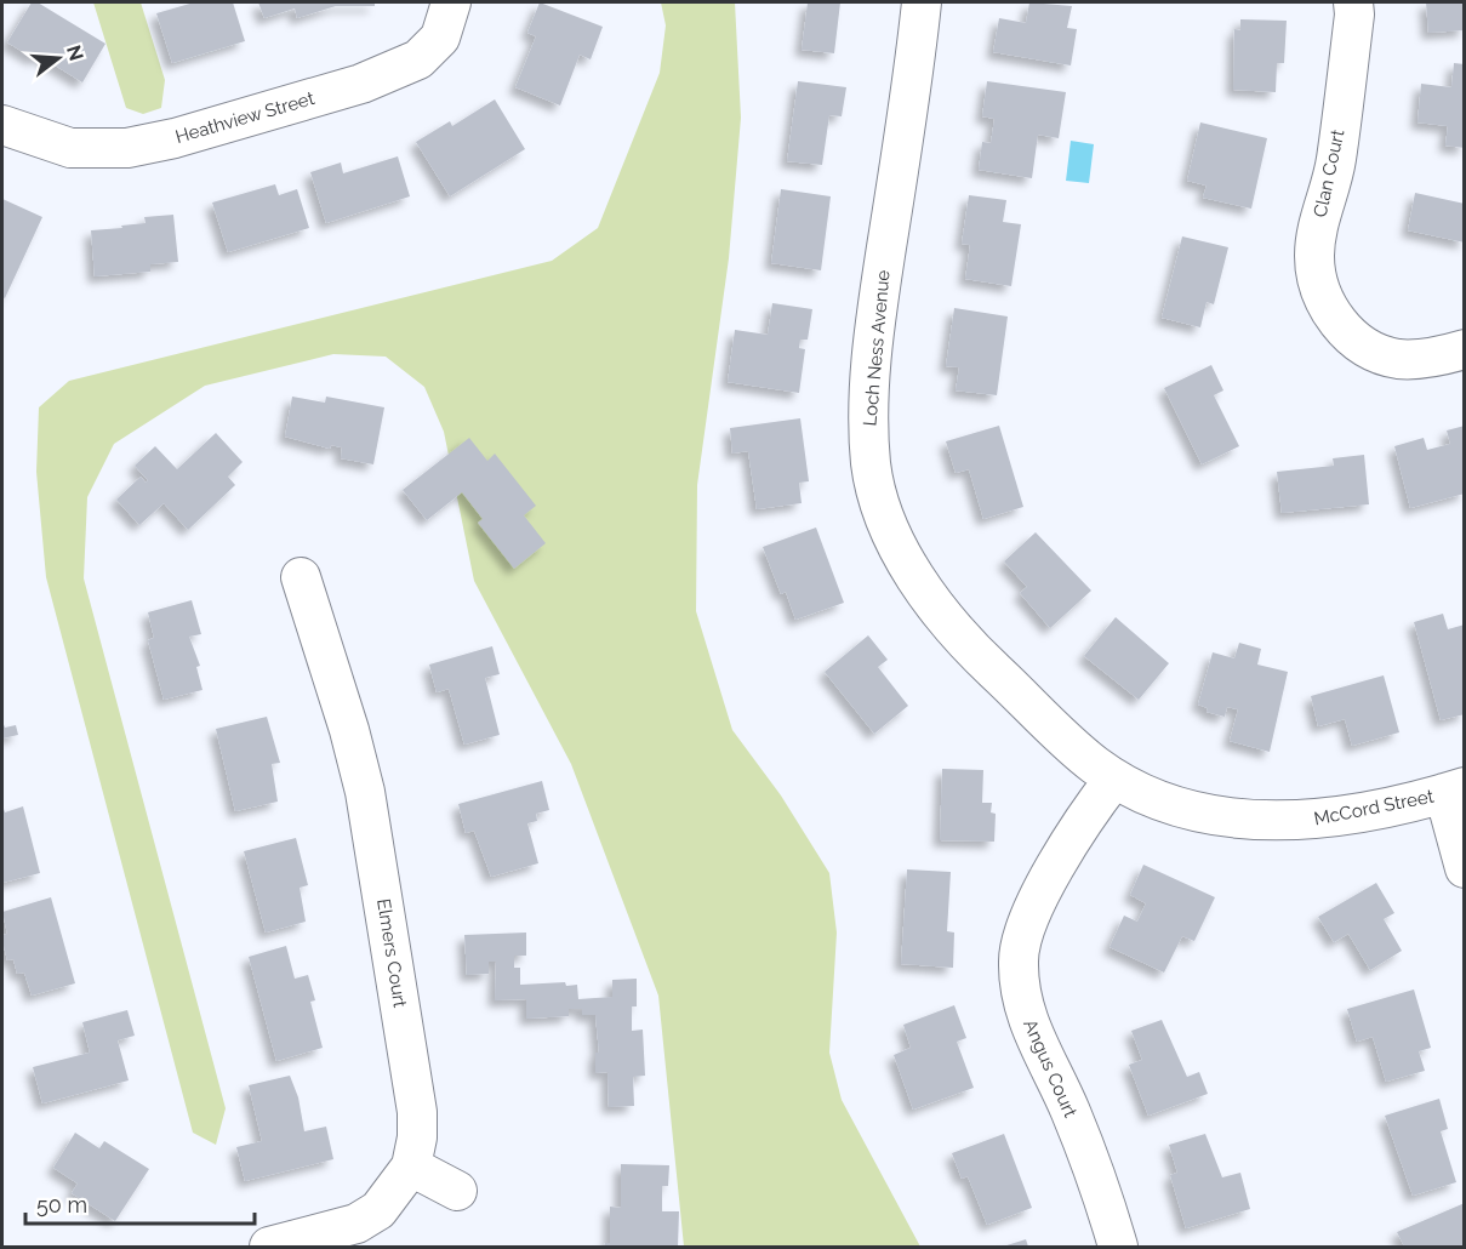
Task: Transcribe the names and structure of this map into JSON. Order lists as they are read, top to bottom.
{
  "streets": {
    "street": [
      "Heathview Street",
      "Clan Court",
      "Loch Ness Avenue",
      "McCord Street",
      "Elmers Court",
      "Angus Court"
    ]
  },
  "crossings": [
    ["Loch Ness Avenue", "McCord Street"],
    ["Loch Ness Avenue", "Angus Court"],
    ["McCord Street", "Angus Court"]
  ],
  "scale_bar": "50 m",
  "north": "right"
}
